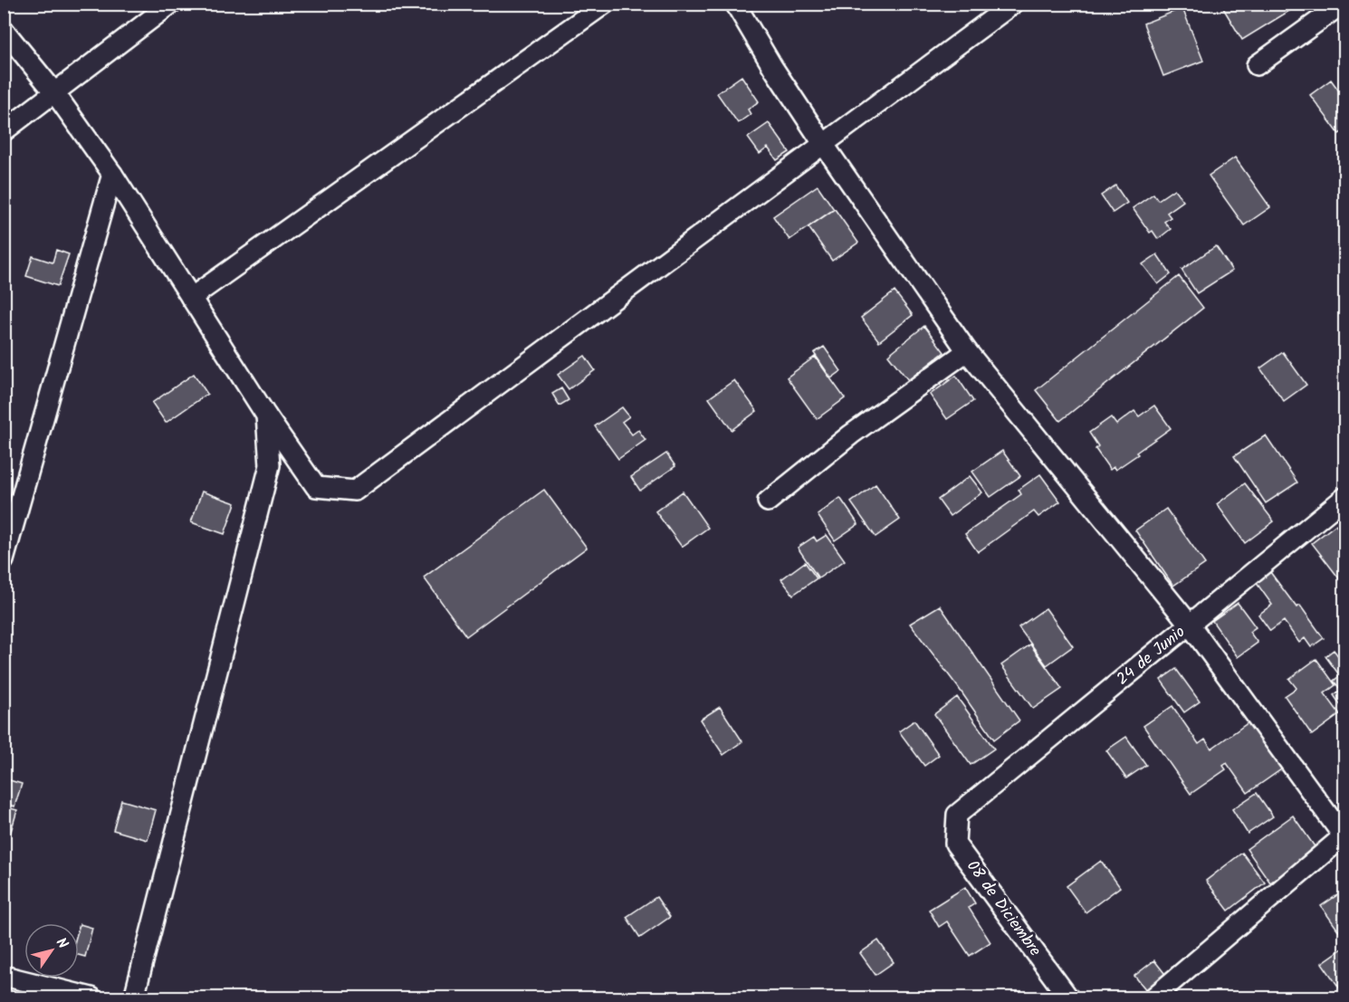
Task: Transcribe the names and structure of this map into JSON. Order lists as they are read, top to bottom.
{
  "streets": {
    "street": ["24 de Junio", "08 de Diciembre"]
  },
  "crossings": [
    ["24 de Junio", "08 de Diciembre"]
  ],
  "north": "top right"
}
